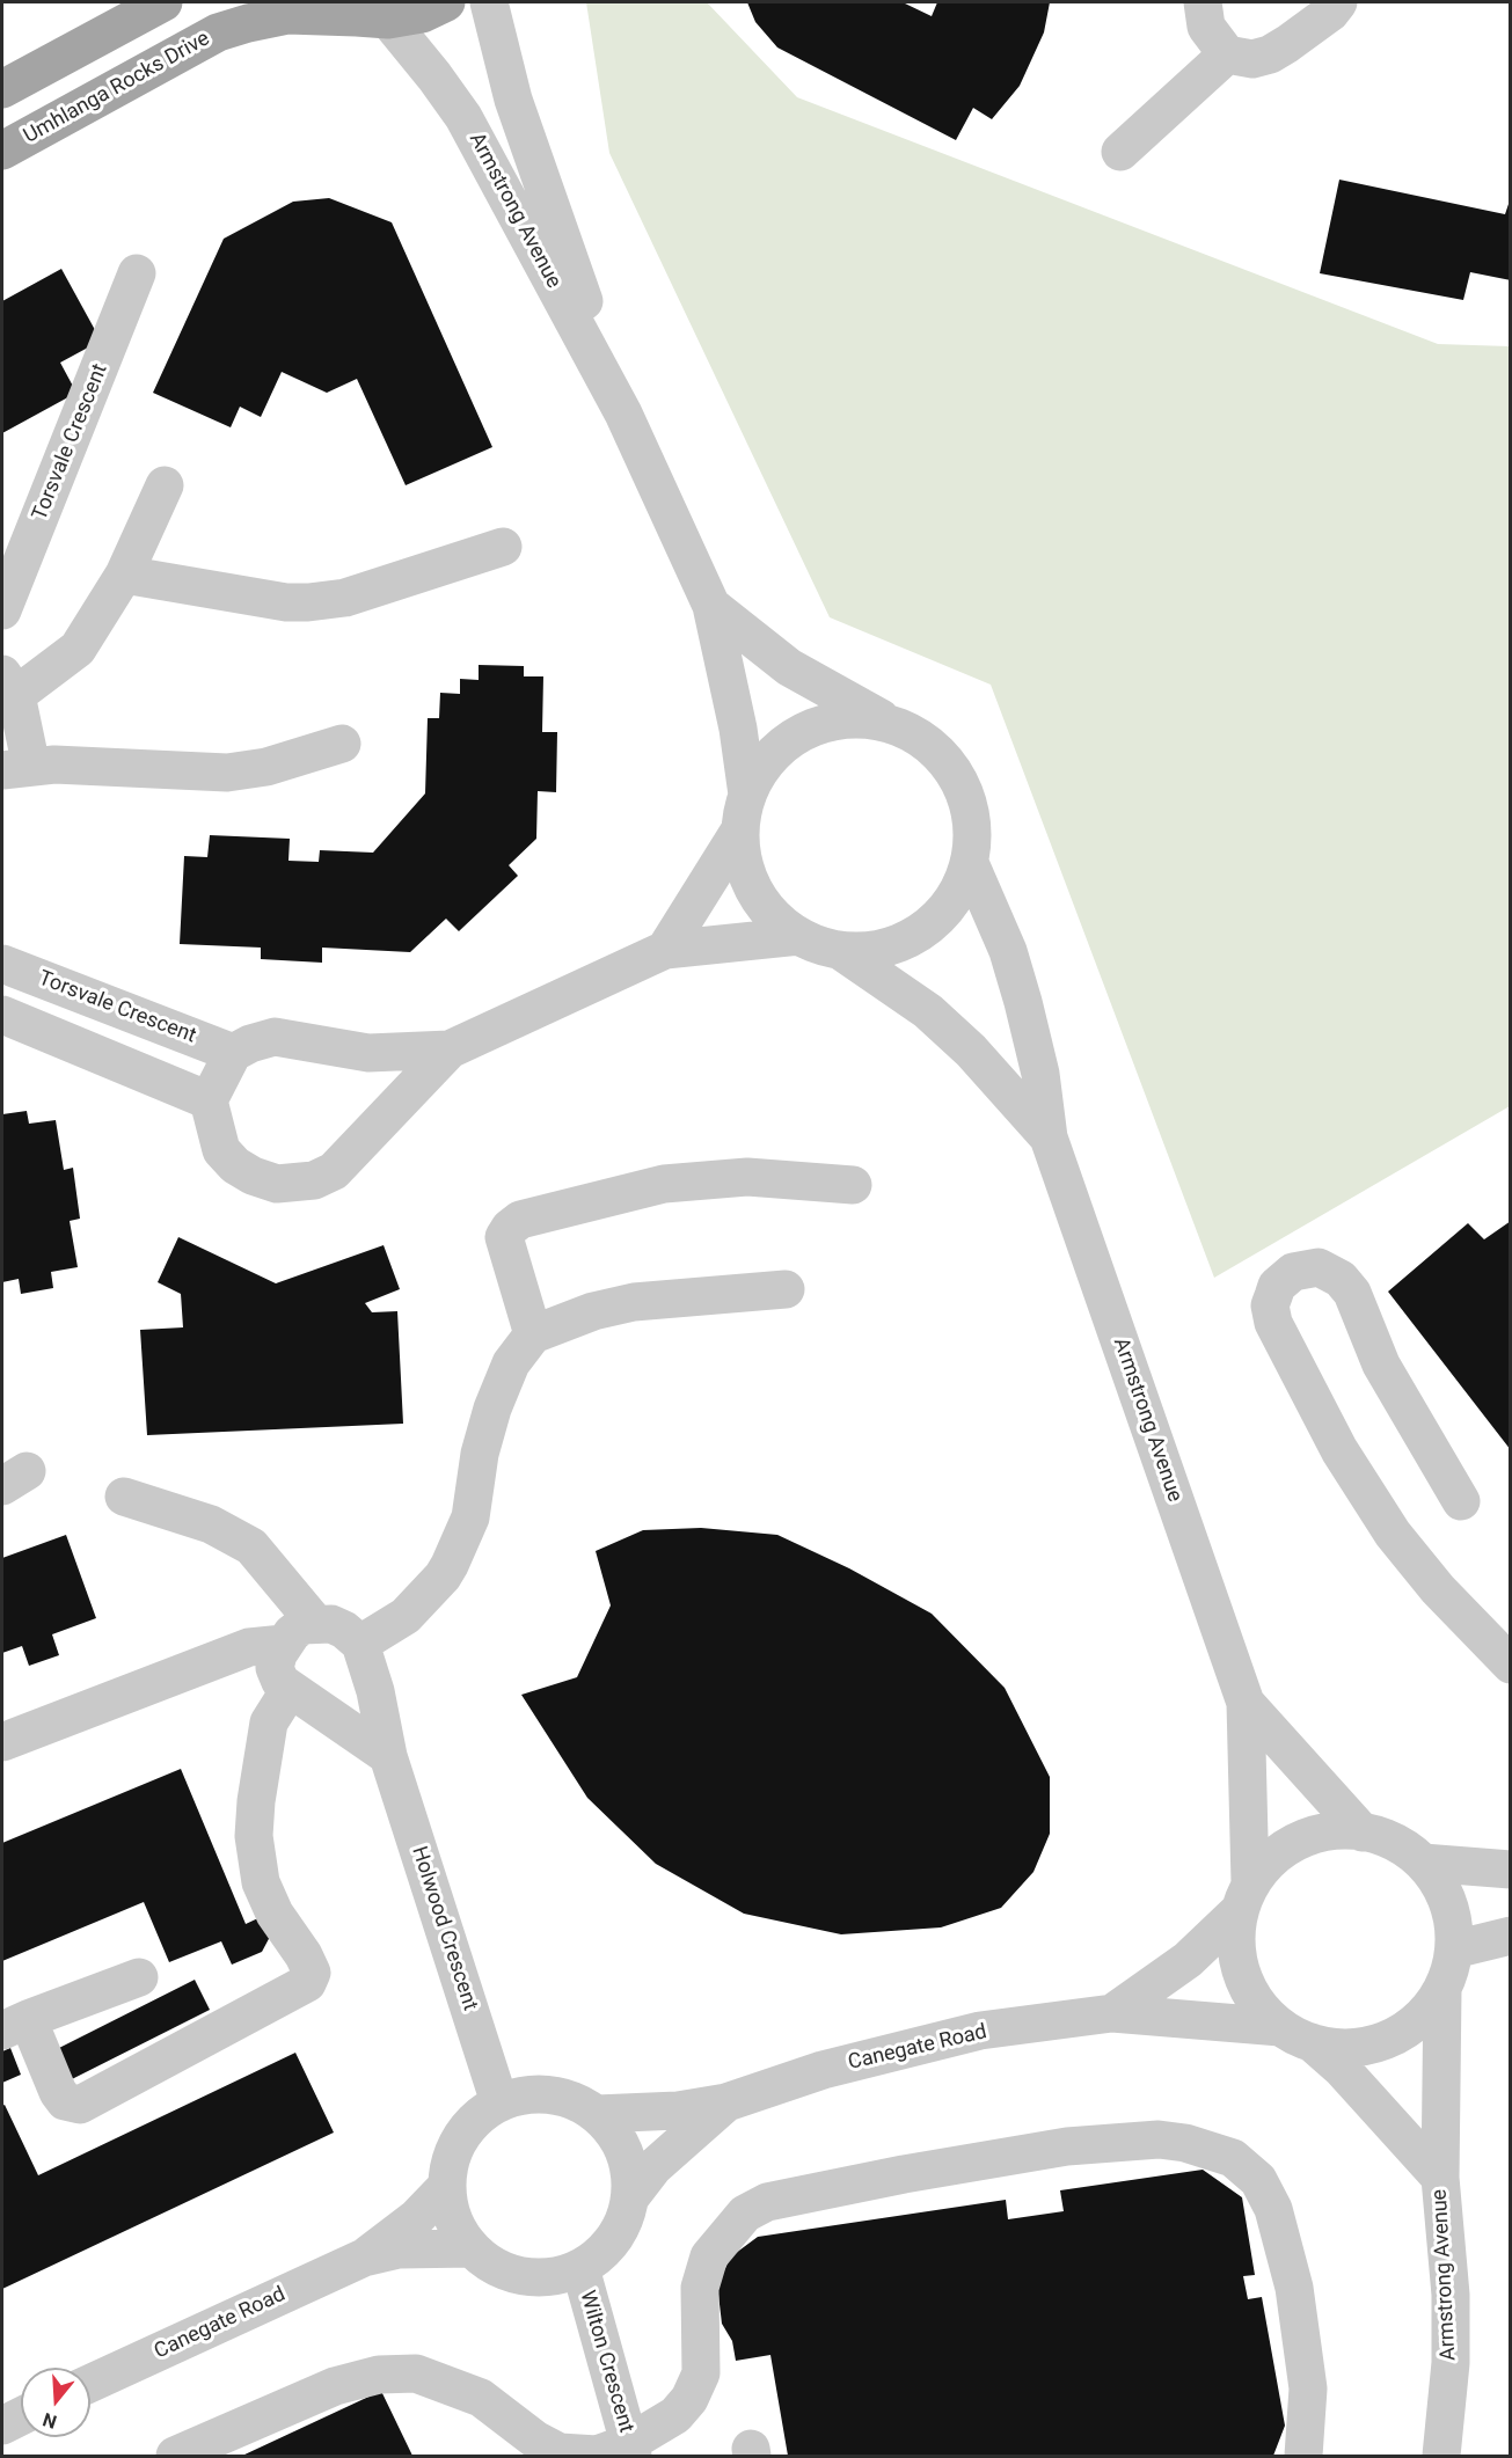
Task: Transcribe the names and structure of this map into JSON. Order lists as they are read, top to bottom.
{
  "streets": {
    "main road": ["Umhlanga Rocks Drive"],
    "street": [
      "Armstrong Avenue",
      "Torsvale Crescent",
      "Holwood Crescent",
      "Canegate Road",
      "Wilton Crescent"
    ]
  },
  "crossings": [
    ["Umhlanga Rocks Drive", "Armstrong Avenue"],
    ["Armstrong Avenue", "Canegate Road"],
    ["Holwood Crescent", "Canegate Road"],
    ["Holwood Crescent", "Wilton Crescent"],
    ["Canegate Road", "Wilton Crescent"]
  ],
  "north": "bottom"
}
